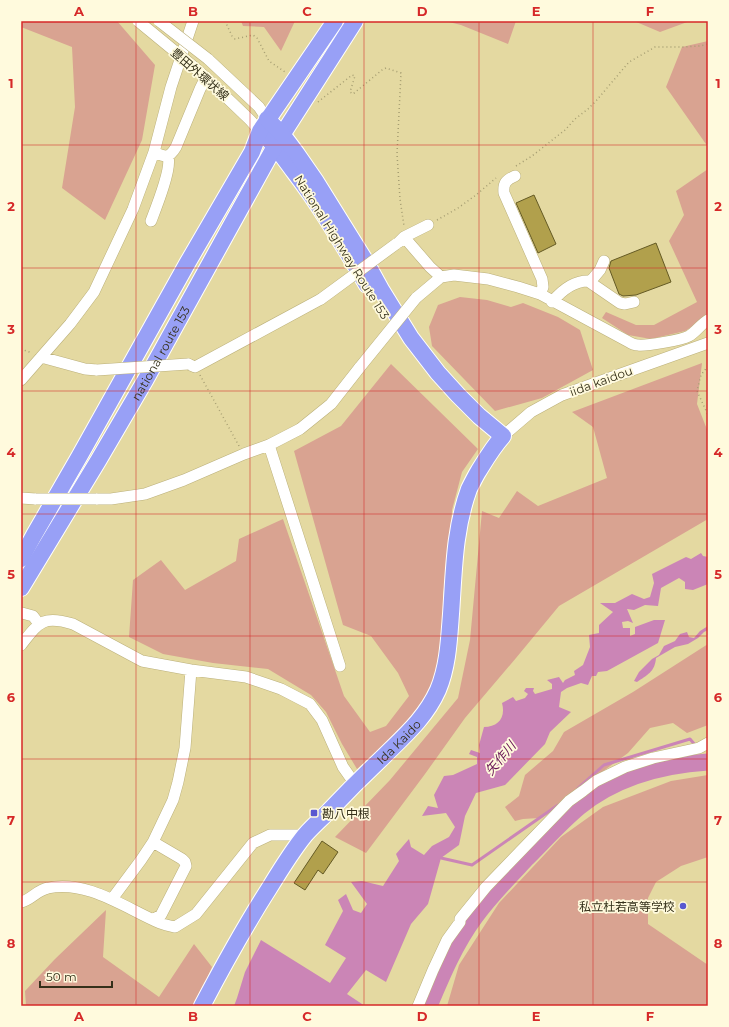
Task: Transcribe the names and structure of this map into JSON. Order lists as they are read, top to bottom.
{
  "streets": {
    "highway": ["National Highway Route 153", "national route 153", "Ida Kaido"],
    "street": ["豊田外環状線", "iida kaidou"]
  },
  "crossings": [
    ["豊田外環状線", "National Highway Route 153"],
    ["豊田外環状線", "national route 153"],
    ["National Highway Route 153", "national route 153"],
    ["National Highway Route 153", "iida kaidou"],
    ["National Highway Route 153", "Ida Kaido"],
    ["iida kaidou", "Ida Kaido"]
  ],
  "water": ["矢作川"],
  "places": {
    "transit": ["勘八中根"],
    "other": ["私立杜若高等学校"]
  },
  "scale_bar": "50 m",
  "grid": {
    "columns": [
      "A",
      "B",
      "C",
      "D",
      "E",
      "F"
    ],
    "rows": [
      "1",
      "2",
      "3",
      "4",
      "5",
      "6",
      "7",
      "8"
    ]
  }
}
